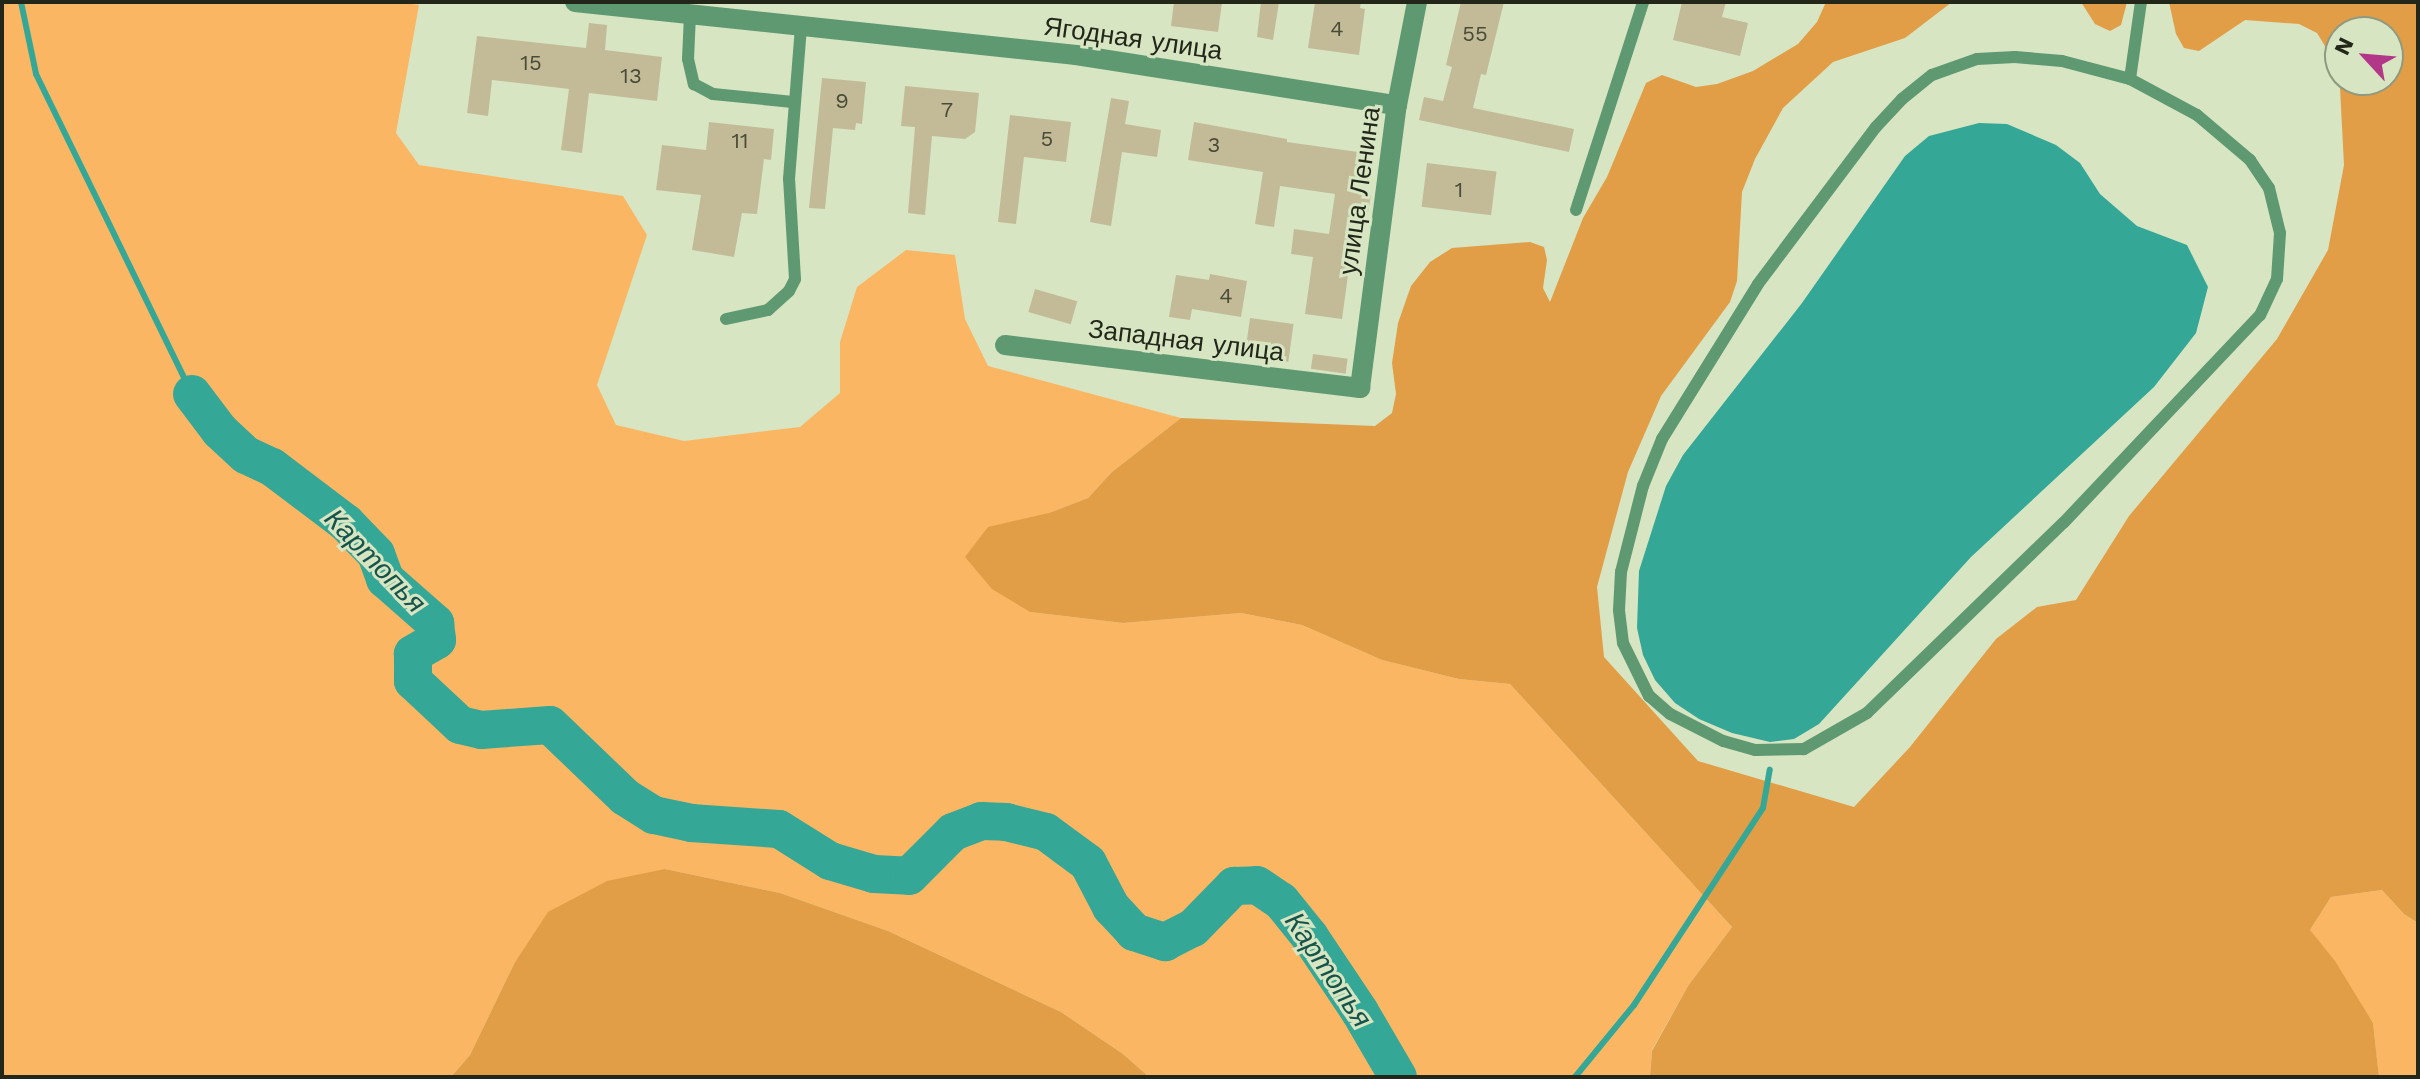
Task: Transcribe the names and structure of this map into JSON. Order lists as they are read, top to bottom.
{
  "streets": {
    "street": ["Ягодная улица", "улица Ленина", "Западная улица"]
  },
  "crossings": [
    ["Ягодная улица", "улица Ленина"],
    ["улица Ленина", "Западная улица"]
  ],
  "water": ["Картопья"],
  "house_numbers": [
    "4",
    "55",
    "15",
    "13",
    "9",
    "7",
    "5",
    "11",
    "3",
    "1",
    "4"
  ],
  "north": "top left"
}
